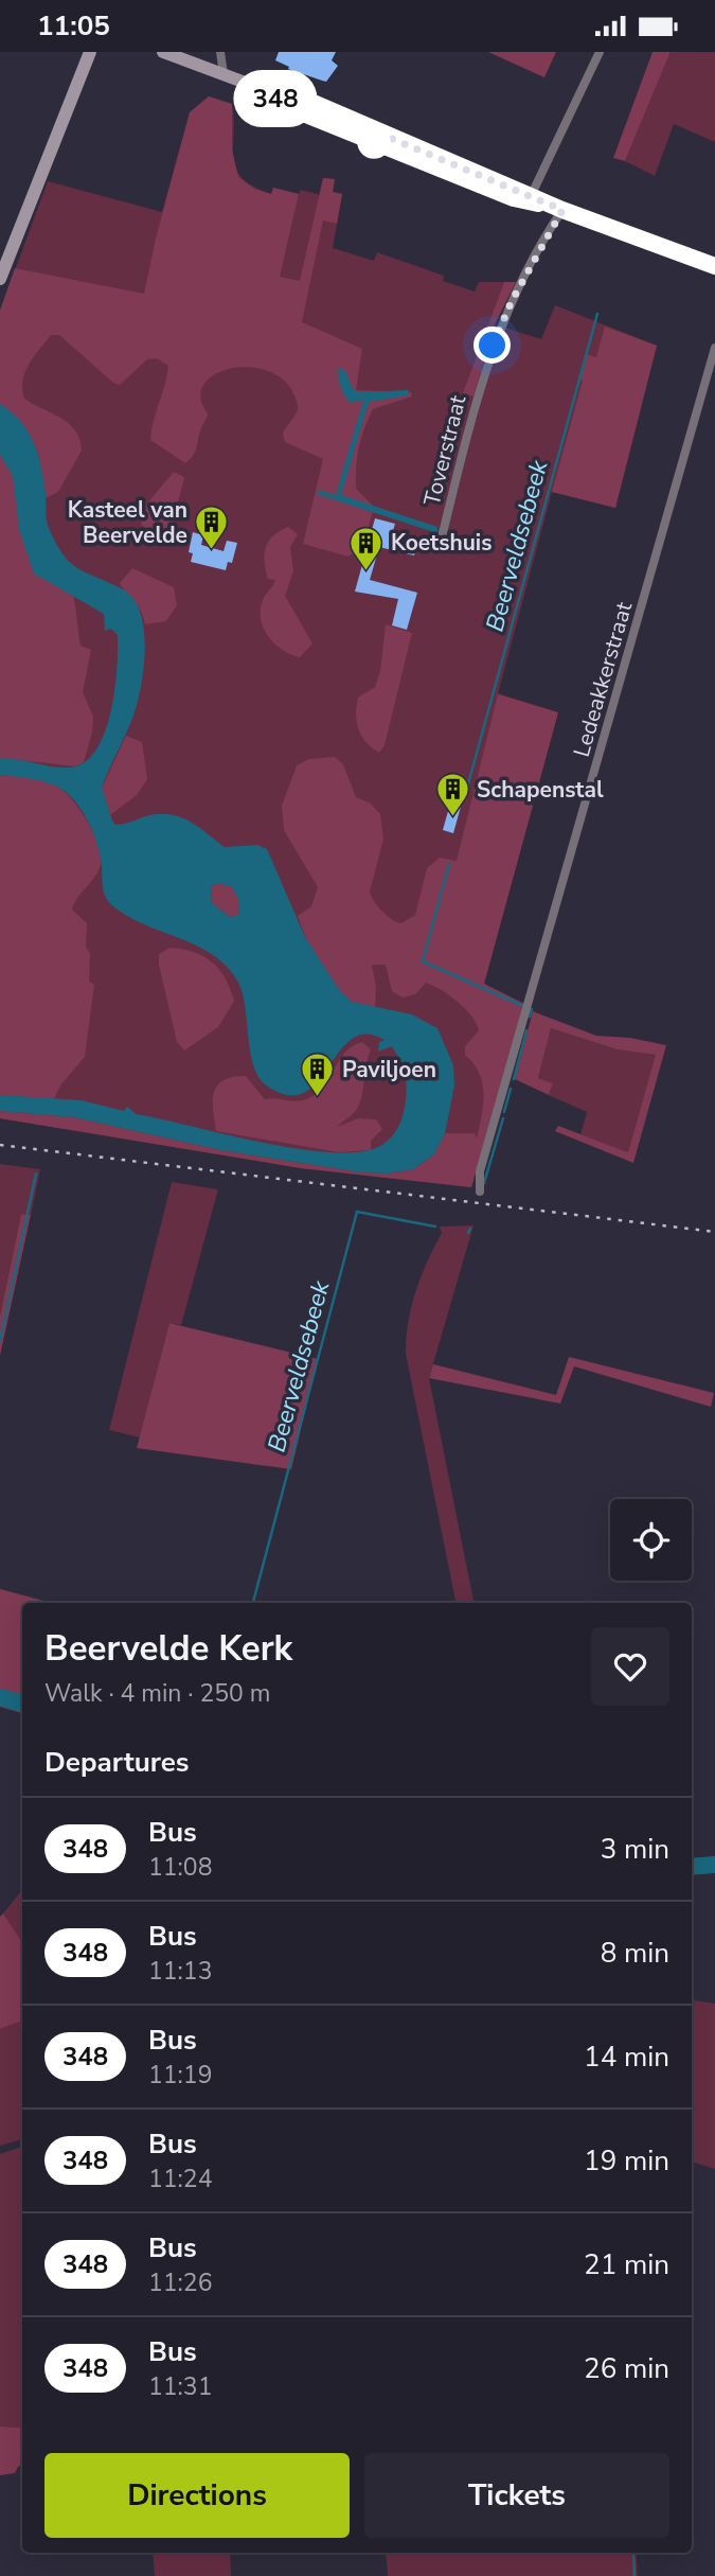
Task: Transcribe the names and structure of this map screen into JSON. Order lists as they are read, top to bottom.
{
  "streets": {
    "street": ["Toverstraat", "Ledeakkerstraat"]
  },
  "water": ["Beerveldsebeek"],
  "places": {
    "building": [
      "Kasteel van Beervelde",
      "Koetshuis",
      "Schapenstal",
      "Paviljoen"
    ]
  },
  "lines": ["bus line 348"],
  "page": {
    "status": "11:05",
    "on_map": "348",
    "heading": [
      ["Beervelde Kerk", "Walk · 4 min · 250 m"],
      "Departures"
    ],
    "list": [
      {
        "mark": "348",
        "name": "Bus",
        "note": "11:08",
        "value": "3 min"
      },
      {
        "mark": "348",
        "name": "Bus",
        "note": "11:13",
        "value": "8 min"
      },
      {
        "mark": "348",
        "name": "Bus",
        "note": "11:19",
        "value": "14 min"
      },
      {
        "mark": "348",
        "name": "Bus",
        "note": "11:24",
        "value": "19 min"
      },
      {
        "mark": "348",
        "name": "Bus",
        "note": "11:26",
        "value": "21 min"
      },
      {
        "mark": "348",
        "name": "Bus",
        "note": "11:31",
        "value": "26 min"
      }
    ],
    "buttons": ["Directions", "Tickets"]
  }
}
